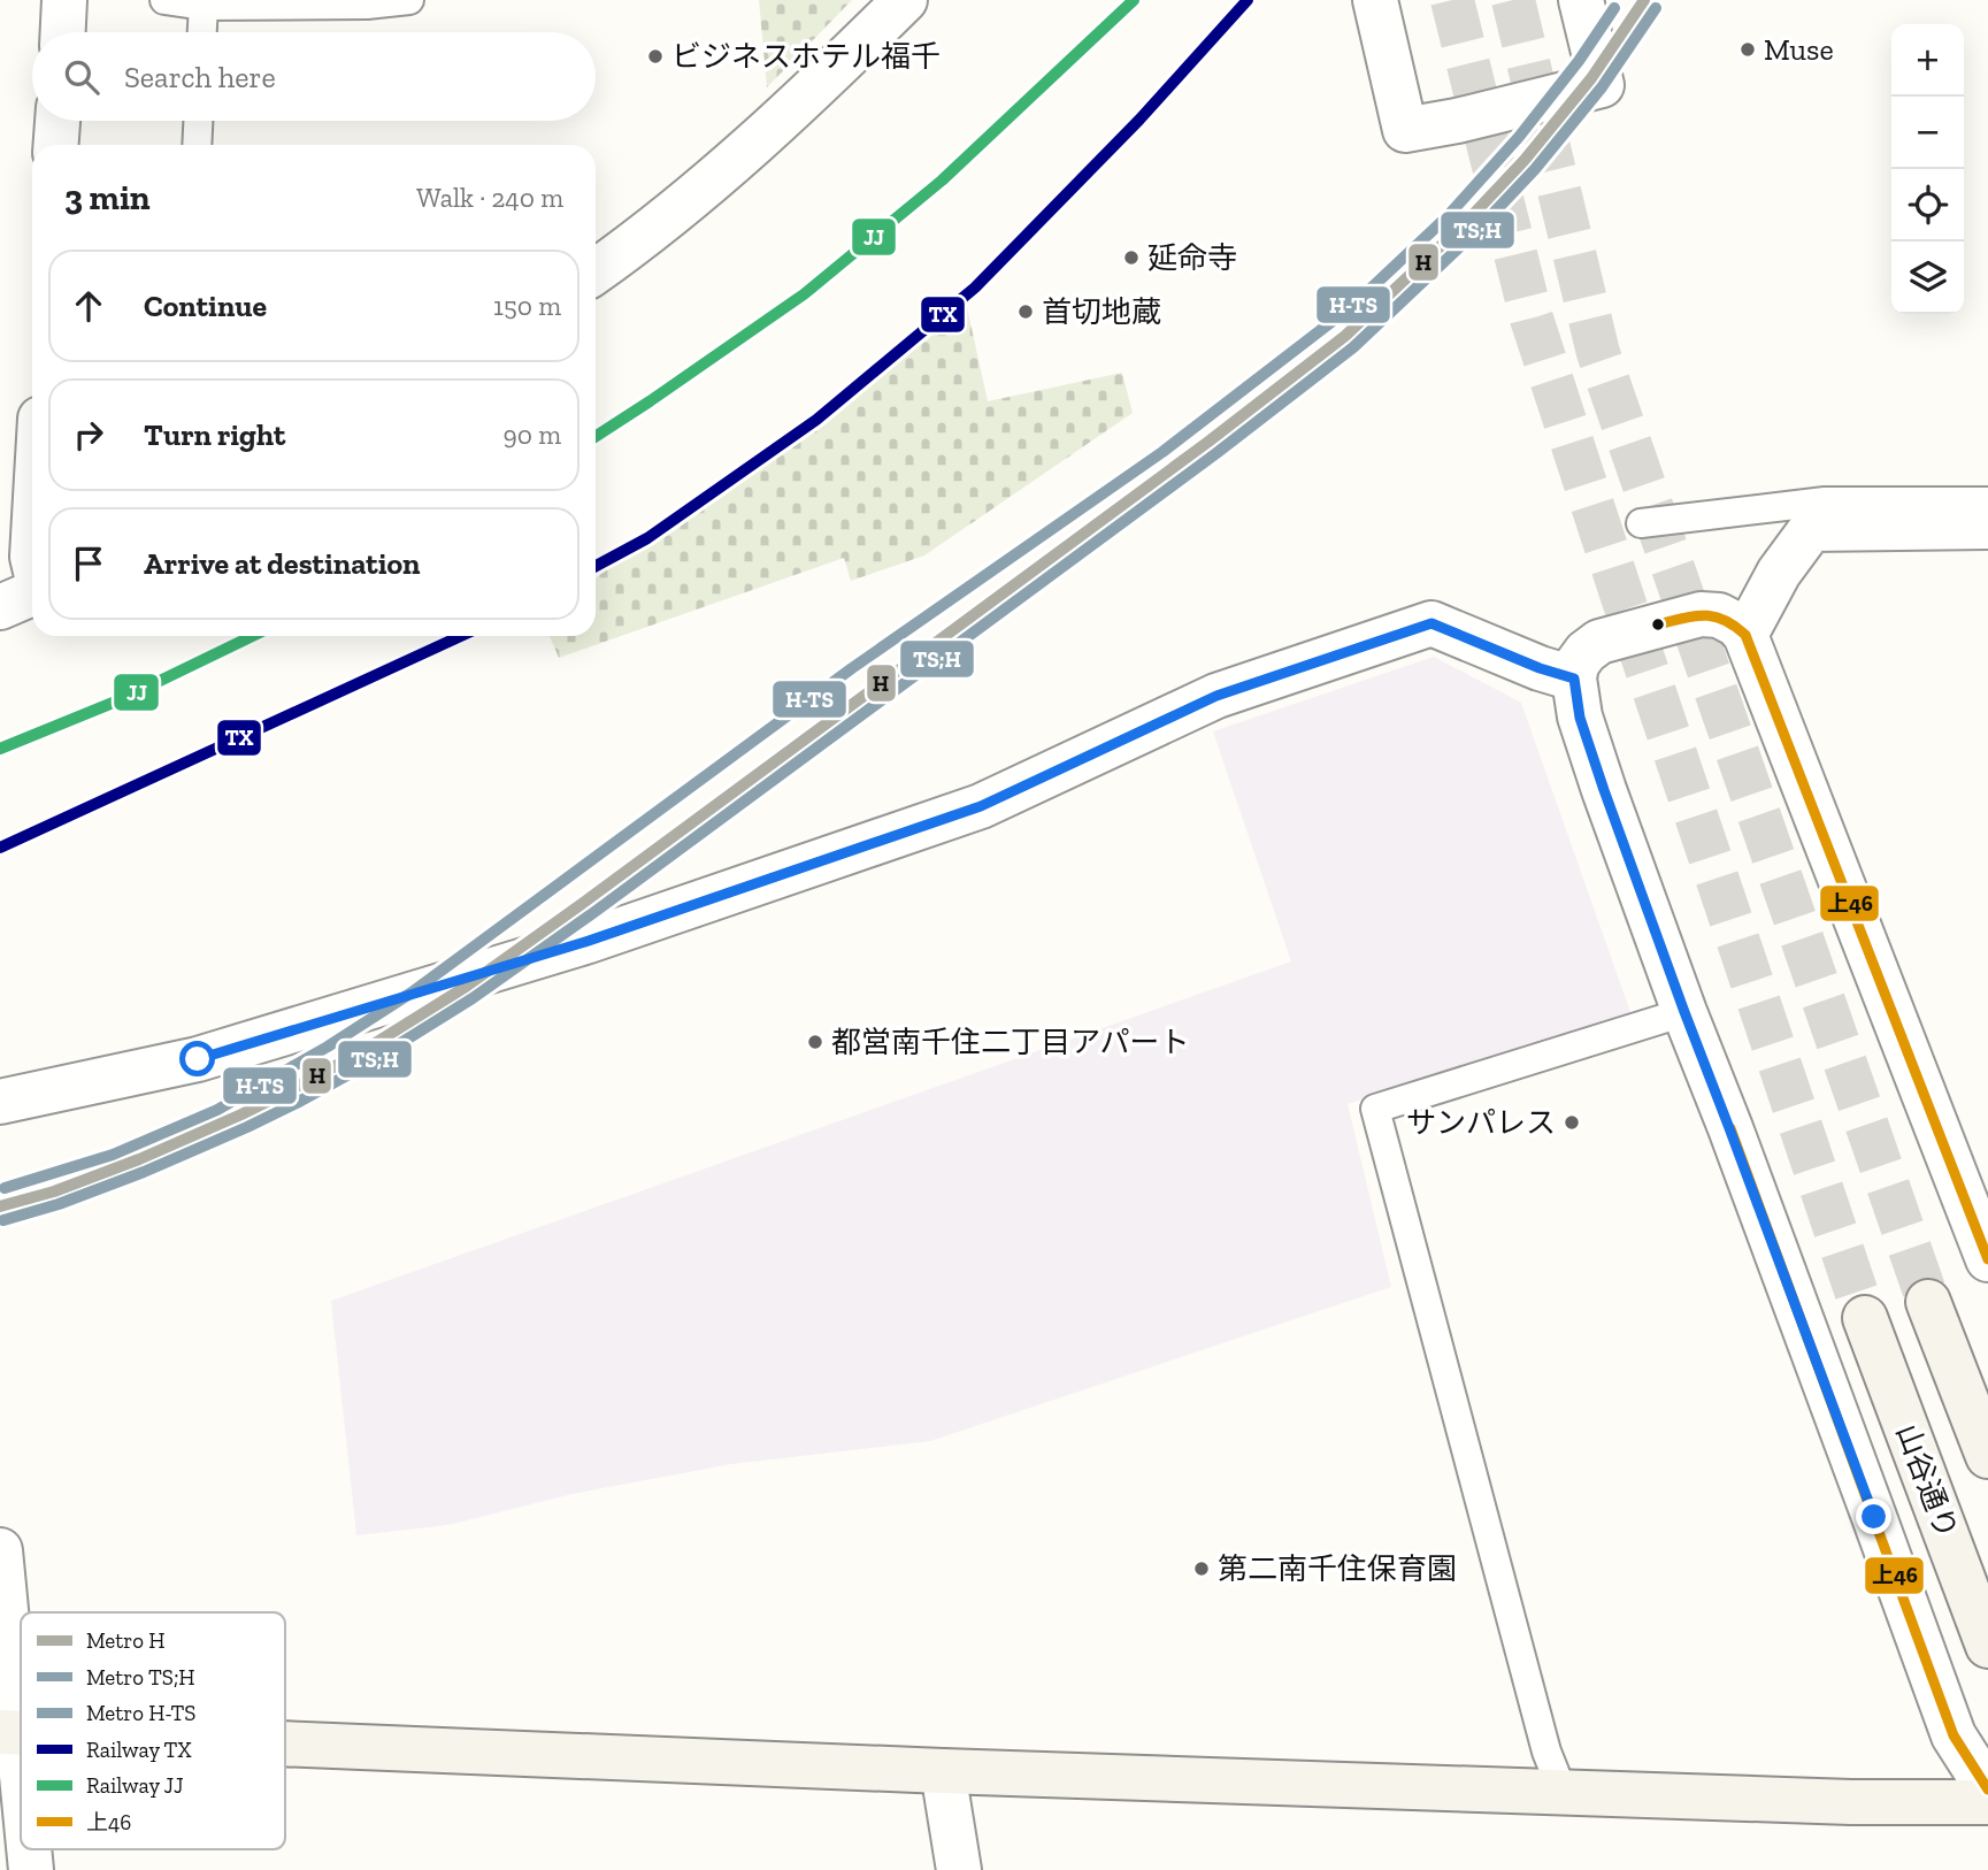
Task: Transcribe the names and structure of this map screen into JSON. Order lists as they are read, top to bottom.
{
  "streets": {
    "street": ["山谷通り"]
  },
  "places": [
    "Muse",
    "ビジネスホテル福千",
    "延命寺",
    "首切地蔵",
    "都営南千住二丁目アパート",
    "サンパレス",
    "第二南千住保育園"
  ],
  "lines": [
    "metro line H",
    "rail line TX",
    "rail line JJ",
    "metro line TS;H",
    "metro line H-TS",
    "transit line 上46"
  ],
  "legend": [
    "Metro H",
    "Metro TS;H",
    "Metro H-TS",
    "Railway TX",
    "Railway JJ",
    "上46"
  ],
  "page": {
    "map_buttons": ["+", "−"],
    "search": "Search here",
    "heading": ["3 min", "Walk · 240 m"],
    "list": [
      ["Continue", "150 m"],
      ["Turn right", "90 m"],
      "Arrive at destination"
    ]
  }
}
